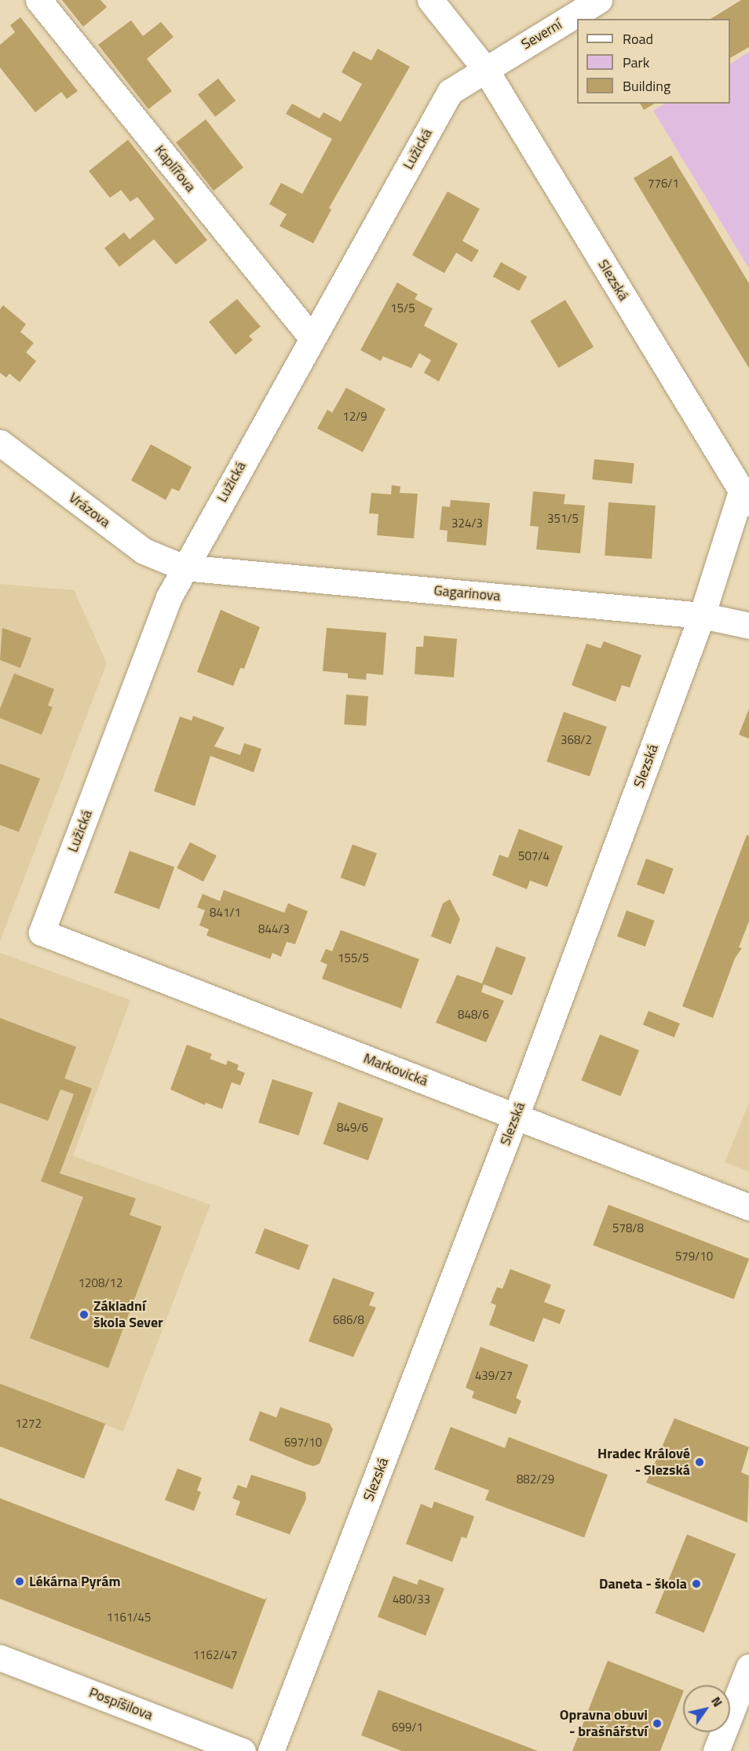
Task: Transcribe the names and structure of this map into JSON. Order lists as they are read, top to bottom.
{
  "streets": {
    "street": [
      "Severní",
      "Lužická",
      "Kaplířova",
      "Slezská",
      "Vrázova",
      "Gagarinova",
      "Markovická",
      "Pospíšilova"
    ]
  },
  "crossings": [
    ["Severní", "Lužická"],
    ["Severní", "Slezská"],
    ["Lužická", "Kaplířova"],
    ["Lužická", "Slezská"],
    ["Lužická", "Vrázova"],
    ["Lužická", "Gagarinova"],
    ["Lužická", "Markovická"],
    ["Slezská", "Gagarinova"],
    ["Slezská", "Markovická"],
    ["Vrázova", "Gagarinova"]
  ],
  "places": [
    "Základní škola Sever",
    "Hradec Králové - Slezská",
    "Lékárna Pyrám",
    "Daneta - škola",
    "Opravna obuvi - brašnářství"
  ],
  "house_numbers": [
    "776/1",
    "15/5",
    "12/9",
    "351/5",
    "324/3",
    "368/2",
    "507/4",
    "841/1",
    "844/3",
    "155/5",
    "848/6",
    "849/6",
    "578/8",
    "579/10",
    "1208/12",
    "686/8",
    "439/27",
    "1272",
    "697/10",
    "882/29",
    "480/33",
    "1161/45",
    "1162/47",
    "699/1"
  ],
  "legend": ["Road", "Park", "Building"],
  "north": "top right"
}
